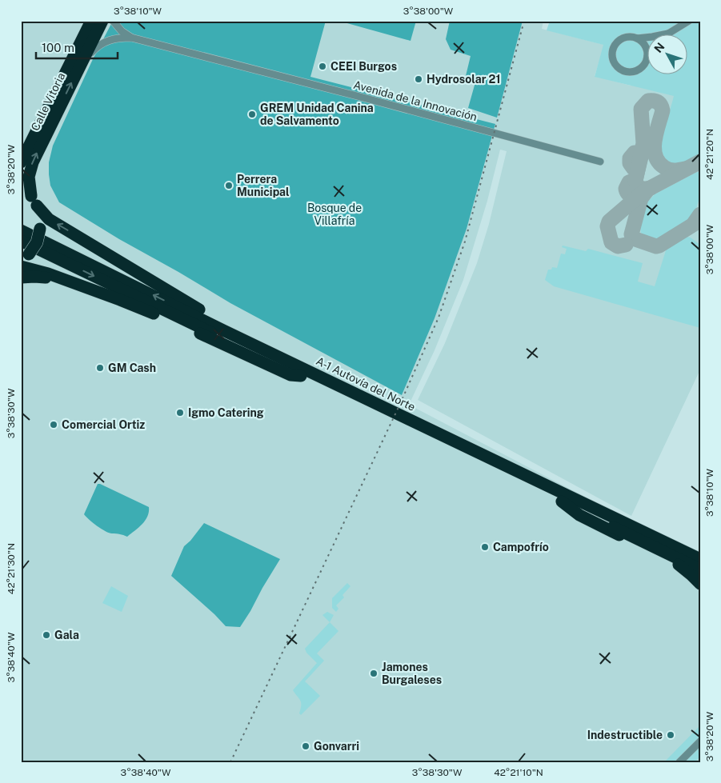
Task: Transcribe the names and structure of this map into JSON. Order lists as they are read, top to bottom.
{
  "streets": {
    "highway": ["Calle Vitoria", "A-1 Autovía del Norte"],
    "street": ["Avenida de la Innovación"]
  },
  "parks": ["Bosque de Villafría"],
  "places": [
    "CEEI Burgos",
    "Hydrosolar 21",
    "GREM Unidad Canina de Salvamento",
    "Perrera Municipal",
    "GM Cash",
    "Igmo Catering",
    "Comercial Ortiz",
    "Campofrío",
    "Gala",
    "Jamones Burgaleses",
    "Indestructible",
    "Gonvarri"
  ],
  "scale_bar": "100 m",
  "north": "top left",
  "coordinates": [
    "3°38'10\"W",
    "3°38'00\"W",
    "42°21'20\"N",
    "3°38'20\"W",
    "3°38'30\"W",
    "42°21'30\"N",
    "3°38'40\"W",
    "42°21'10\"N"
  ]
}
